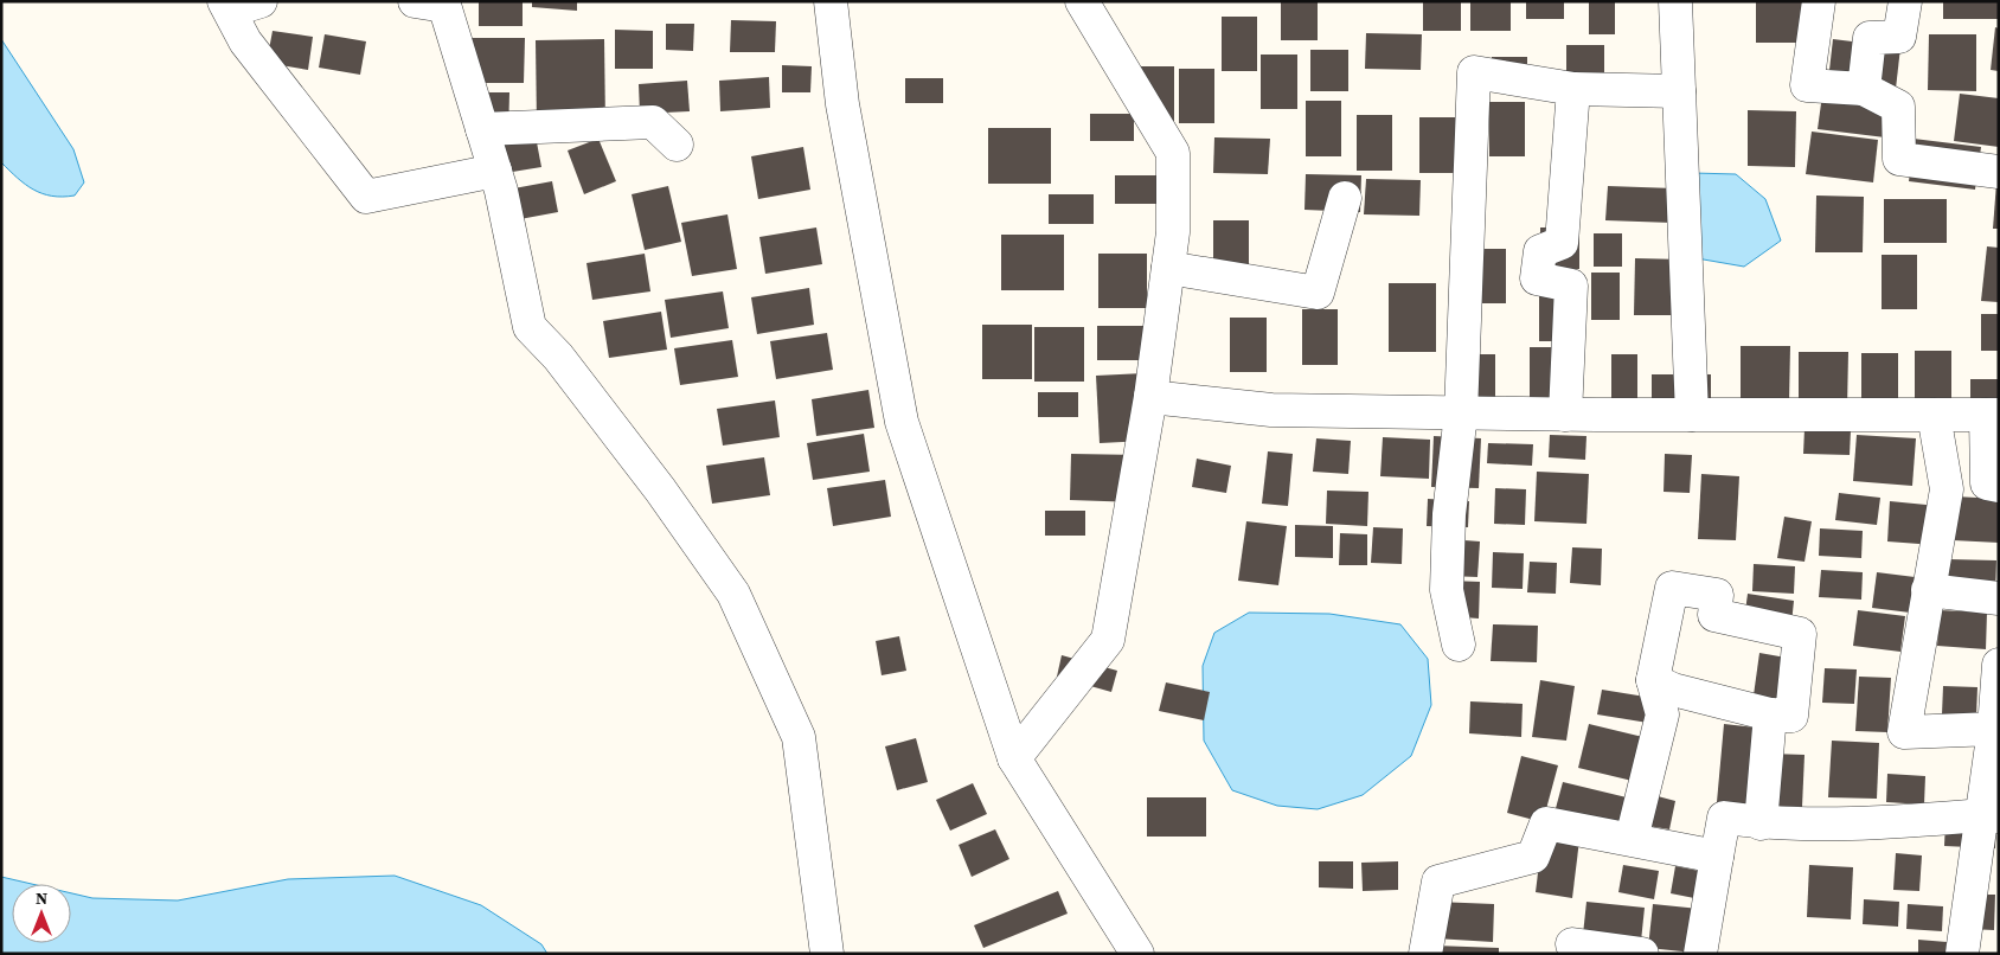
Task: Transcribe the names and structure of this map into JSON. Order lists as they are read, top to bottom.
{
  "north": "top"
}
